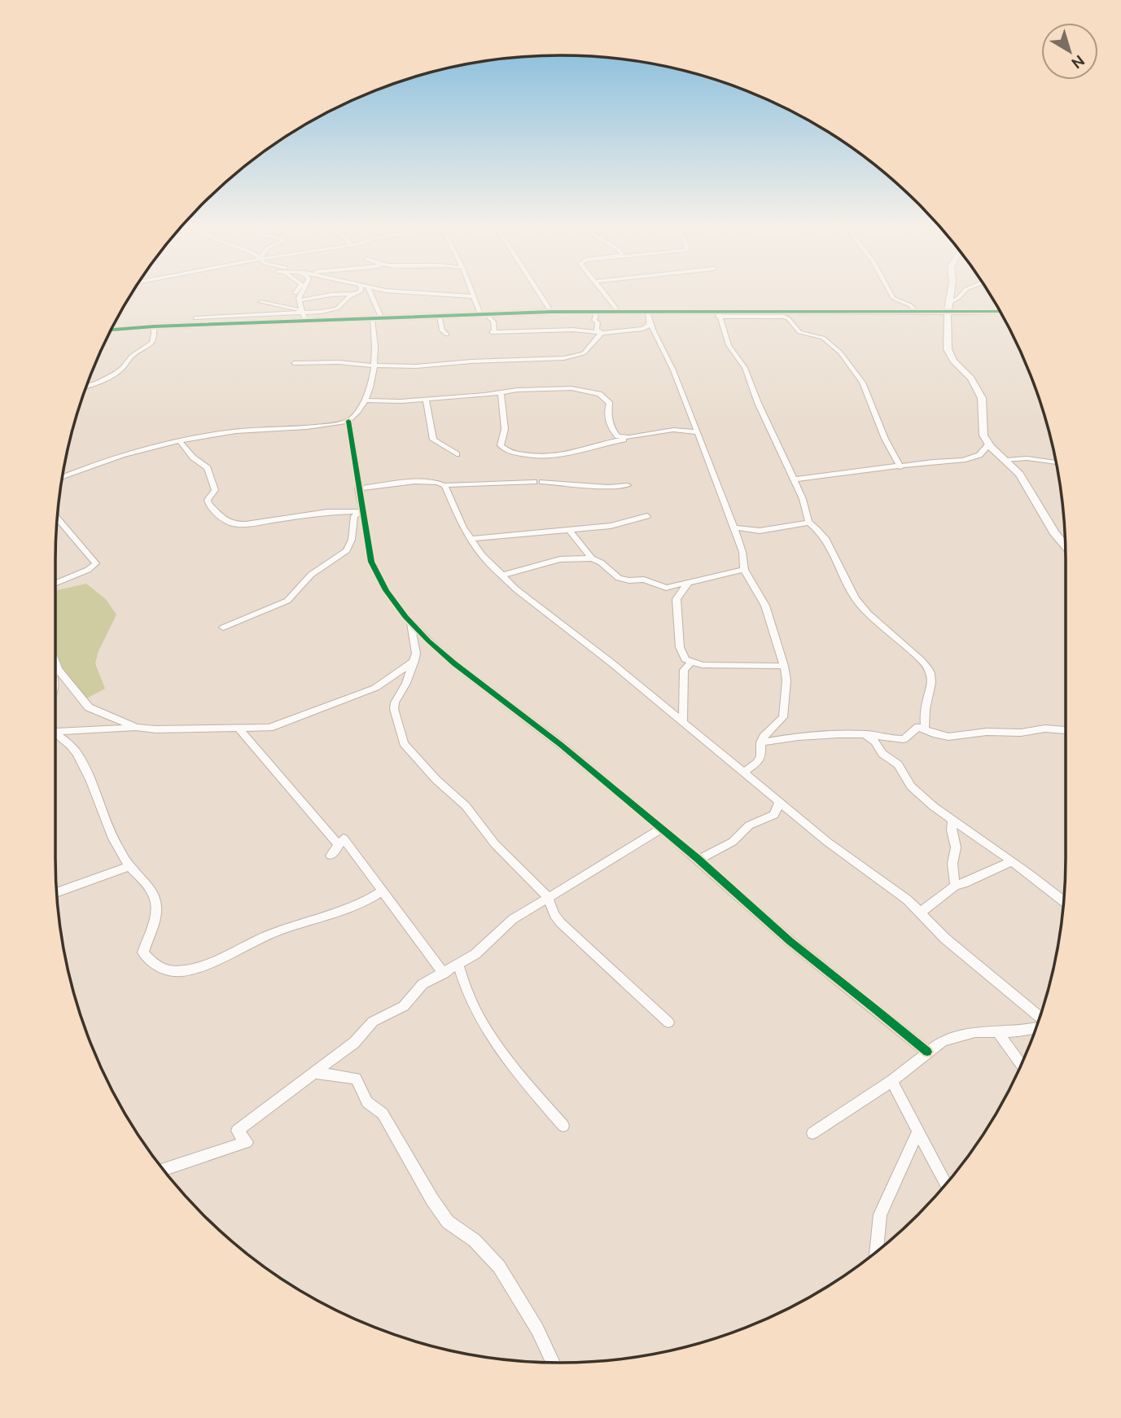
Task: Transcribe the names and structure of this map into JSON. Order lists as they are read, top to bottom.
{
  "north": "bottom right"
}
